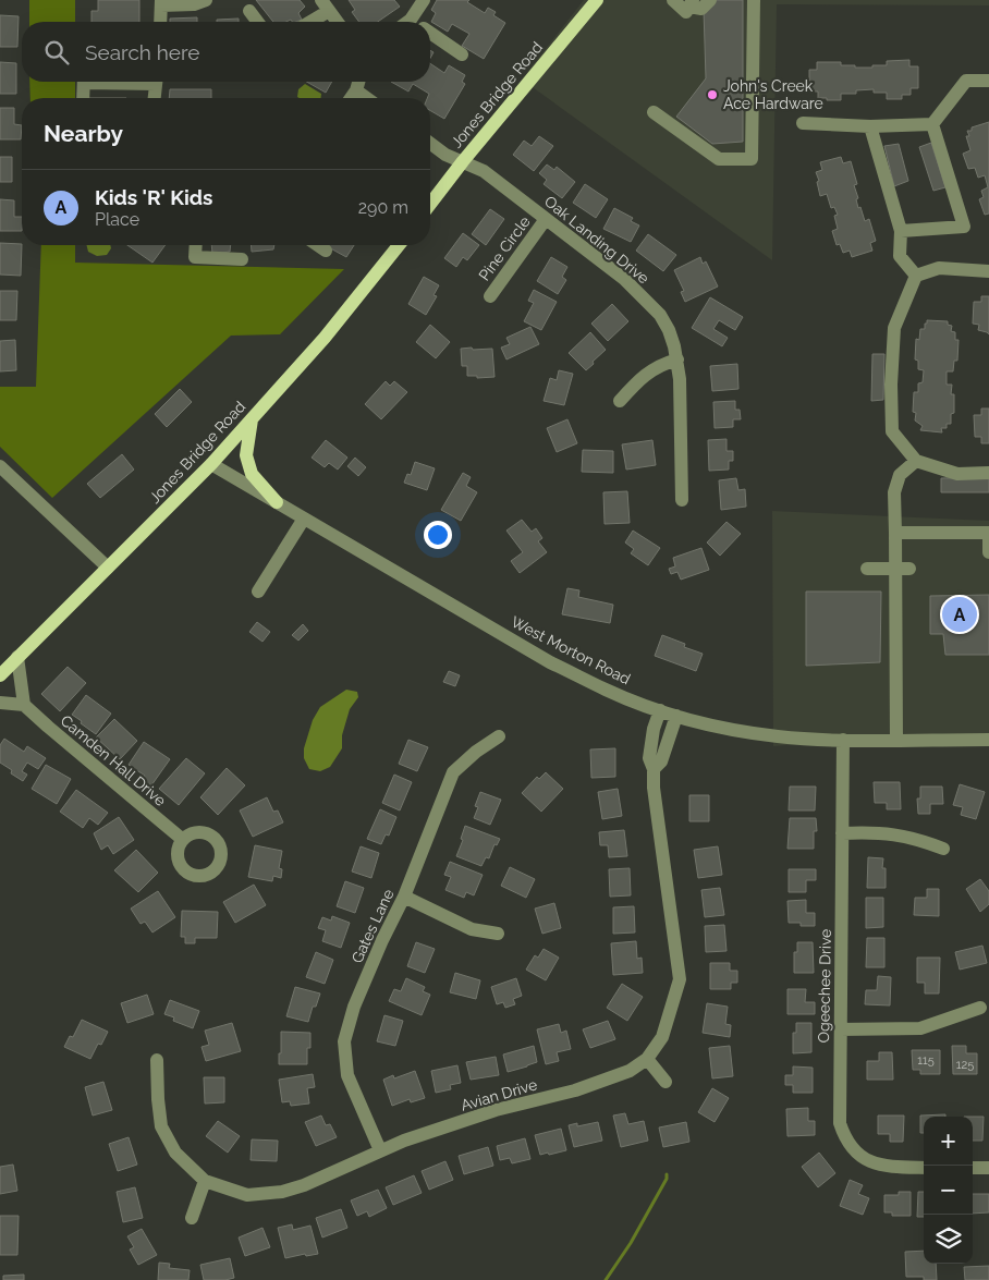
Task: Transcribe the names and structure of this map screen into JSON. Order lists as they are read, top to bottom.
{
  "streets": {
    "main road": ["Jones Bridge Road"],
    "street": [
      "Oak Landing Drive",
      "Pine Circle",
      "West Morton Road",
      "Camden Hall Drive",
      "Gates Lane",
      "Ogeechee Drive",
      "Avian Drive"
    ]
  },
  "crossings": [
    ["Jones Bridge Road", "Oak Landing Drive"],
    ["Jones Bridge Road", "West Morton Road"],
    ["Oak Landing Drive", "Pine Circle"],
    ["West Morton Road", "Ogeechee Drive"],
    ["West Morton Road", "Avian Drive"],
    ["Gates Lane", "Avian Drive"]
  ],
  "places": ["John's Creek Ace Hardware"],
  "house_numbers": ["115", "125"],
  "page": {
    "search": "Search here",
    "heading": "Nearby",
    "list": [
      {
        "mark": "A",
        "name": "Kids 'R' Kids",
        "note": "Place",
        "value": "290 m"
      }
    ],
    "pins": "A",
    "map_buttons": ["+", "−"]
  }
}
